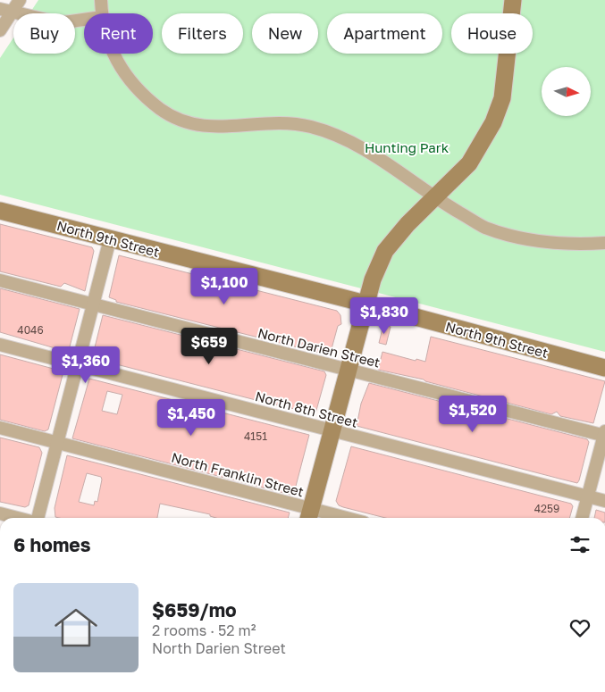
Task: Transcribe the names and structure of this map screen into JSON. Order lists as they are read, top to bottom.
{
  "streets": {
    "street": [
      "North 9th Street",
      "North Darien Street",
      "North 8th Street",
      "North Franklin Street"
    ]
  },
  "parks": ["Hunting Park"],
  "house_numbers": ["4046", "4151", "4259"],
  "north": "right",
  "page": {
    "chip": [
      "Buy",
      "Rent",
      "Filters",
      "New",
      "Apartment",
      "House"
    ],
    "price": [
      "$1,100",
      "$1,830",
      "$659",
      "$1,360",
      "$1,520",
      "$1,450"
    ],
    "heading": "6 homes",
    "list": [
      {
        "name": "$659/mo",
        "note": "2 rooms · 52 m² · North Darien Street"
      }
    ]
  }
}
